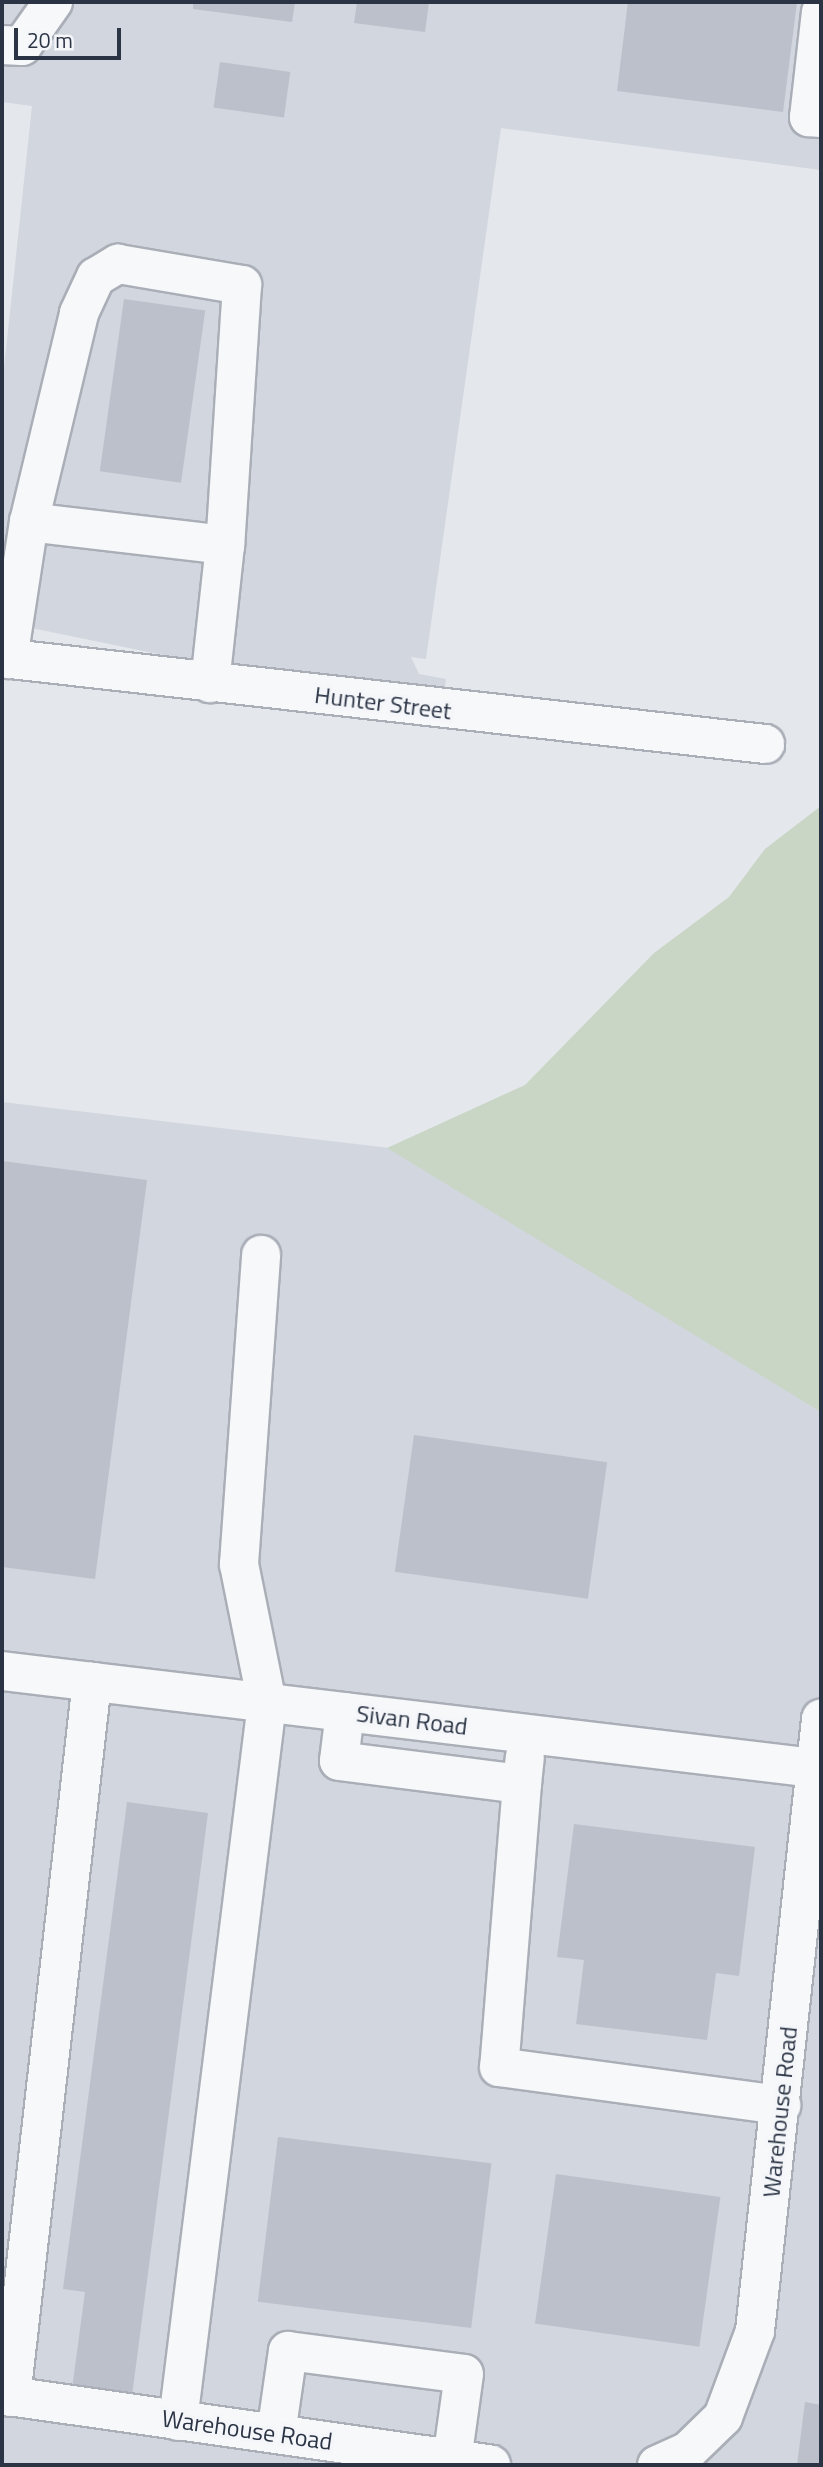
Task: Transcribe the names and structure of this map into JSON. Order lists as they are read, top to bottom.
{
  "streets": {
    "street": ["Hunter Street", "Sivan Road", "Warehouse Road"]
  },
  "crossings": [
    ["Sivan Road", "Warehouse Road"]
  ],
  "scale_bar": "20 m"
}
